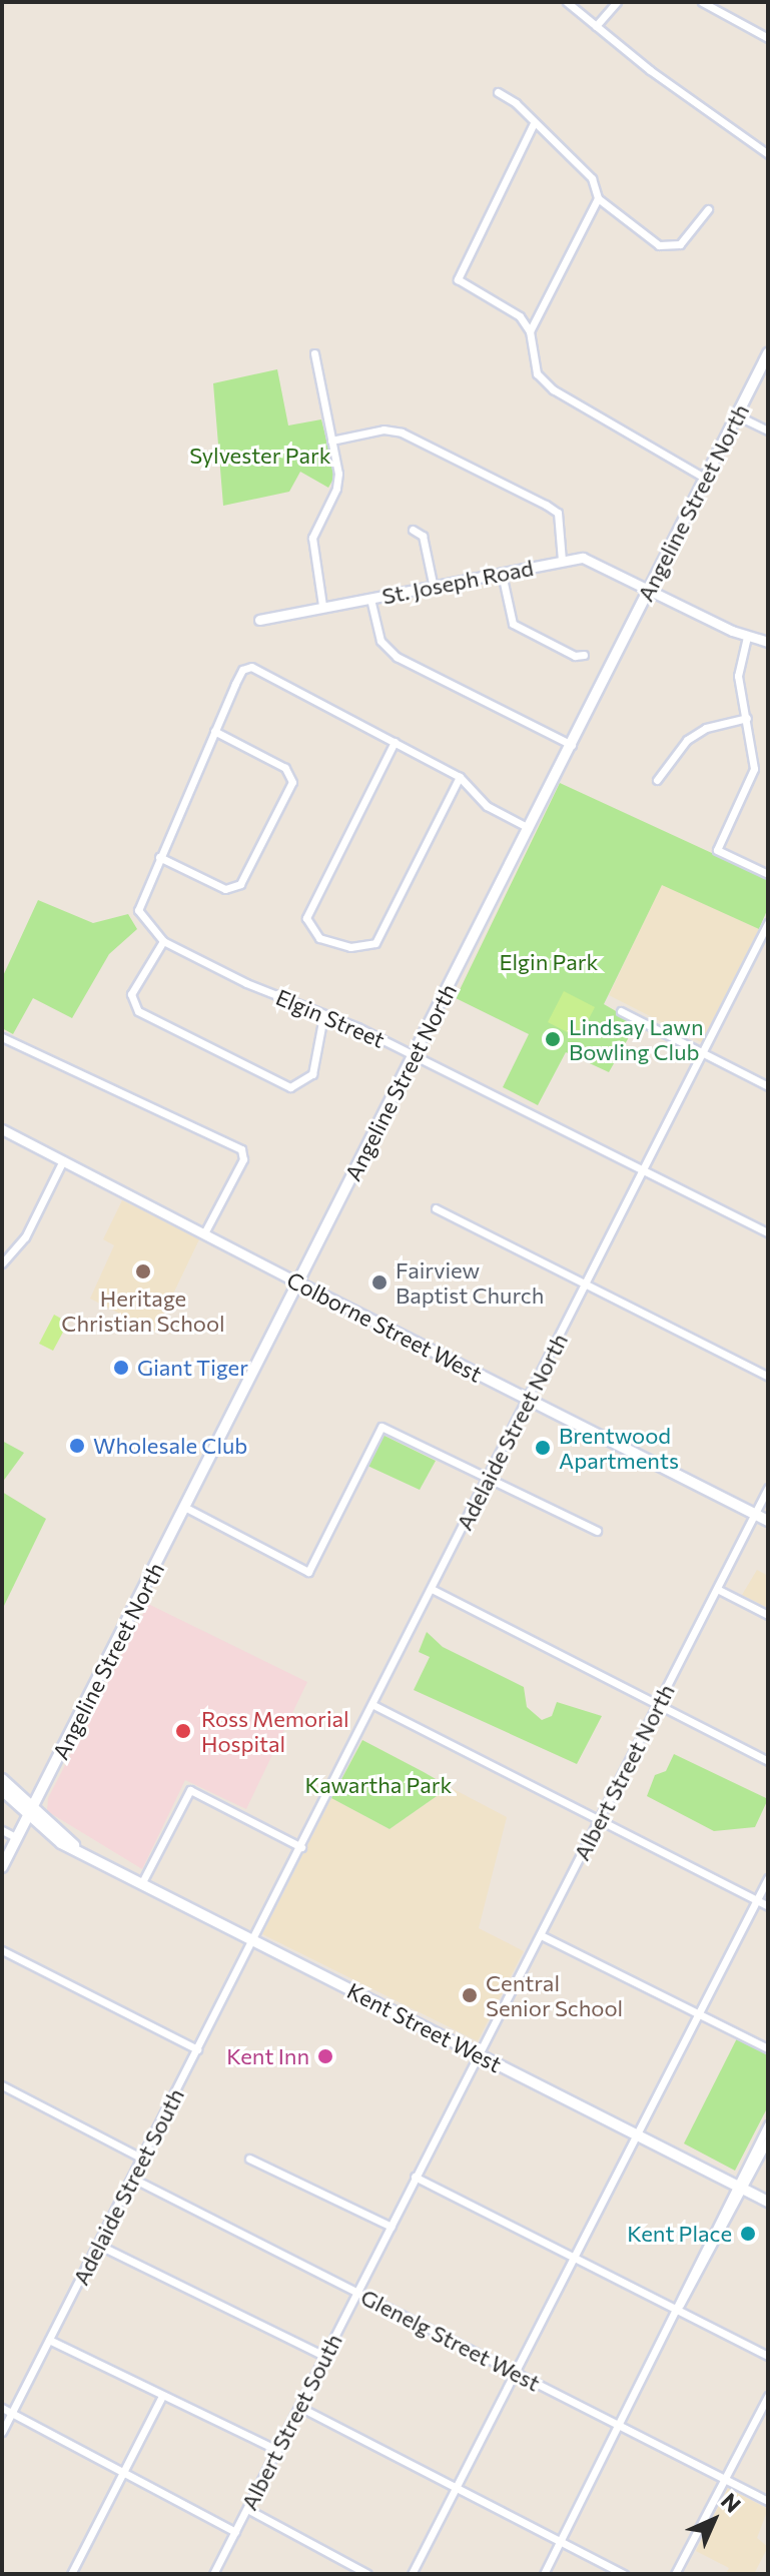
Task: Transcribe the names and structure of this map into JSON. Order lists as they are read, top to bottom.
{
  "streets": {
    "main road": ["Angeline Street North", "Colborne Street West", "Kent Street West"],
    "street": [
      "St. Joseph Road",
      "Elgin Street",
      "Adelaide Street North",
      "Albert Street North",
      "Adelaide Street South",
      "Glenelg Street West",
      "Albert Street South"
    ]
  },
  "crossings": [
    ["Angeline Street North", "St. Joseph Road"],
    ["Angeline Street North", "Elgin Street"],
    ["Angeline Street North", "Colborne Street West"],
    ["Angeline Street North", "Kent Street West"],
    ["Elgin Street", "Adelaide Street North"],
    ["Colborne Street West", "Adelaide Street North"],
    ["Colborne Street West", "Albert Street North"],
    ["Adelaide Street North", "Kent Street West"],
    ["Adelaide Street North", "Adelaide Street South"],
    ["Albert Street North", "Kent Street West"],
    ["Albert Street North", "Albert Street South"],
    ["Kent Street West", "Adelaide Street South"],
    ["Kent Street West", "Albert Street South"],
    ["Adelaide Street South", "Glenelg Street West"],
    ["Glenelg Street West", "Albert Street South"]
  ],
  "parks": ["Sylvester Park", "Elgin Park", "Kawartha Park"],
  "places": [
    "Lindsay Lawn Bowling Club",
    "Heritage Christian School",
    "Fairview Baptist Church",
    "Giant Tiger",
    "Wholesale Club",
    "Brentwood Apartments",
    "Ross Memorial Hospital",
    "Central Senior School",
    "Kent Inn",
    "Kent Place"
  ],
  "north": "top right"
}
